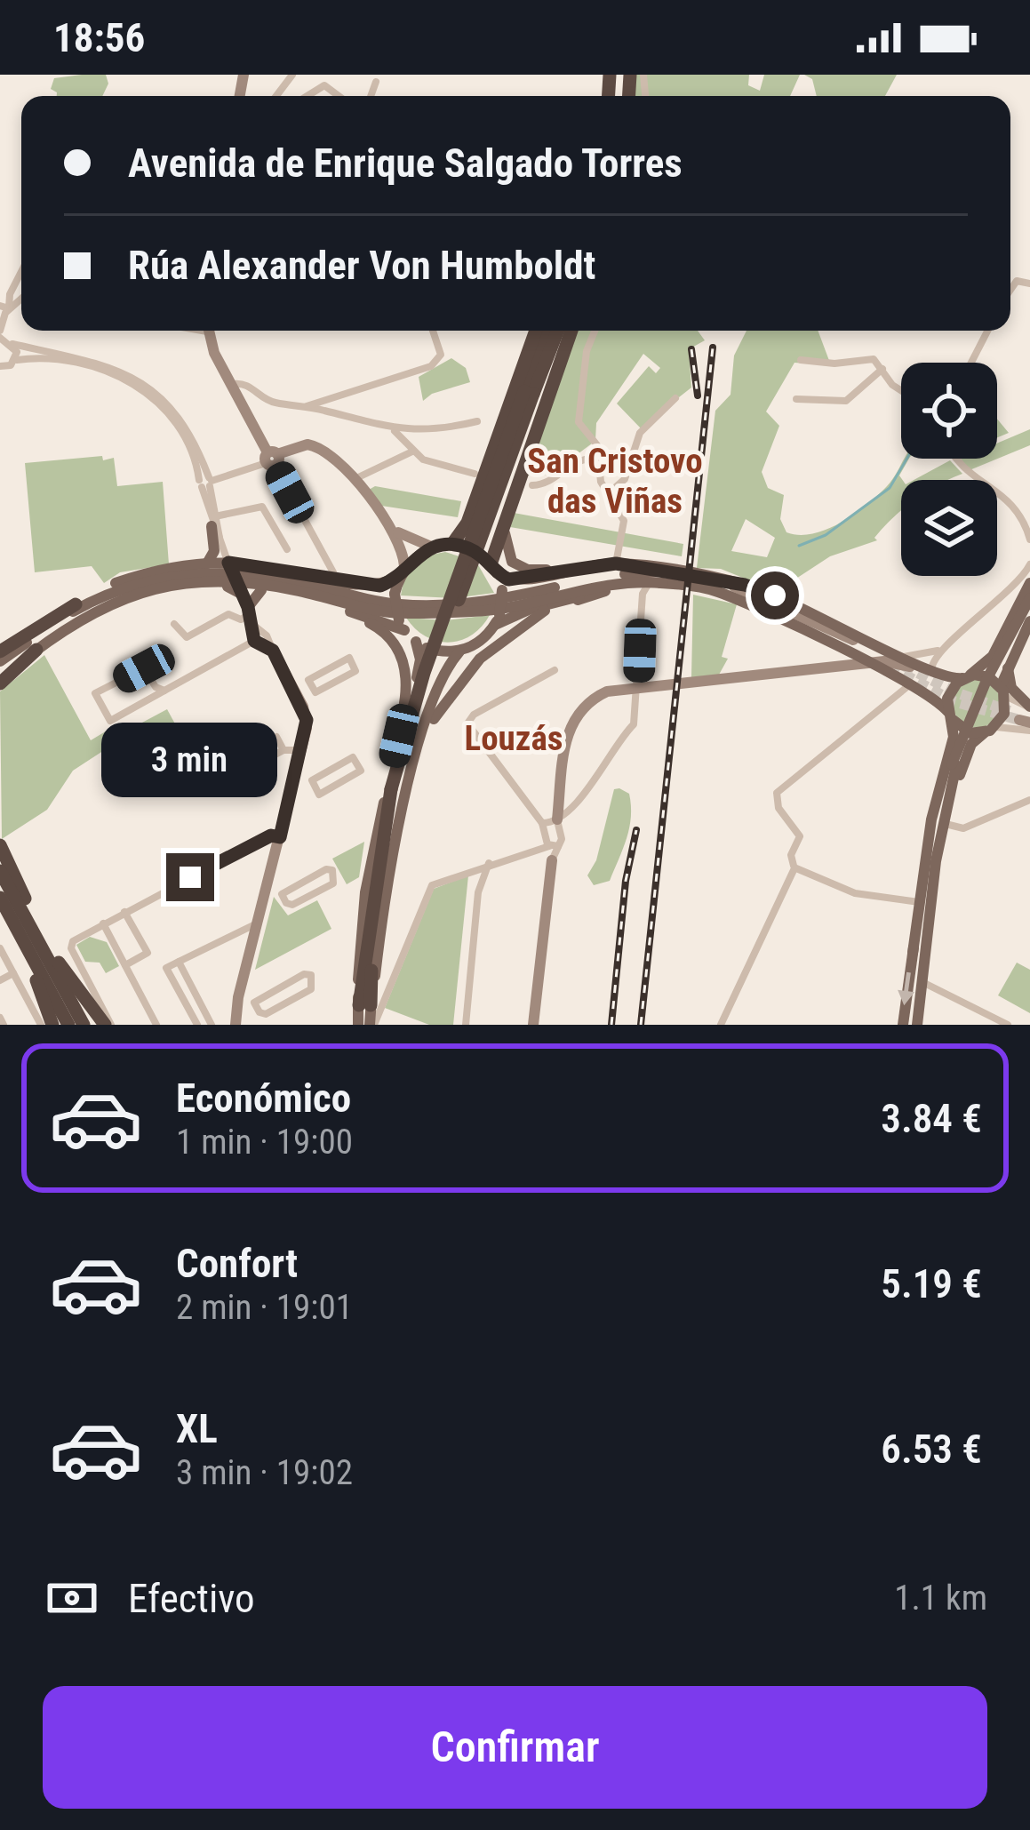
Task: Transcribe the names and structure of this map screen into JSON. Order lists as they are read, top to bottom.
{
  "districts": ["San Cristovo das Viñas", "Louzás"],
  "page": {
    "status": "18:56",
    "banner": ["Avenida de Enrique Salgado Torres", "Rúa Alexander Von Humboldt"],
    "bubble": "3 min",
    "list": [
      {
        "name": "Económico",
        "note": "1 min · 19:00",
        "value": "3.84 €"
      },
      {
        "name": "Confort",
        "note": "2 min · 19:01",
        "value": "5.19 €"
      },
      {
        "name": "XL",
        "note": "3 min · 19:02",
        "value": "6.53 €"
      }
    ],
    "pay": ["Efectivo", "1.1 km"],
    "buttons": "Confirmar"
  }
}
